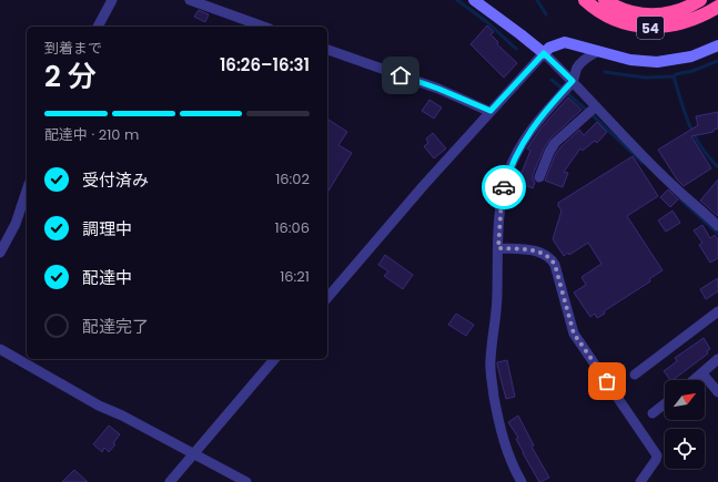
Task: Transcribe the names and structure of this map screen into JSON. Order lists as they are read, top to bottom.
{
  "streets": {
    "highway": ["54"]
  },
  "north": "top right",
  "page": {
    "heading": ["2 分", "到着まで", "16:26–16:31"],
    "bar": "配達中 · 210 m",
    "list": [
      ["受付済み", "16:02"],
      ["調理中", "16:06"],
      ["配達中", "16:21"],
      "配達完了"
    ]
  }
}
